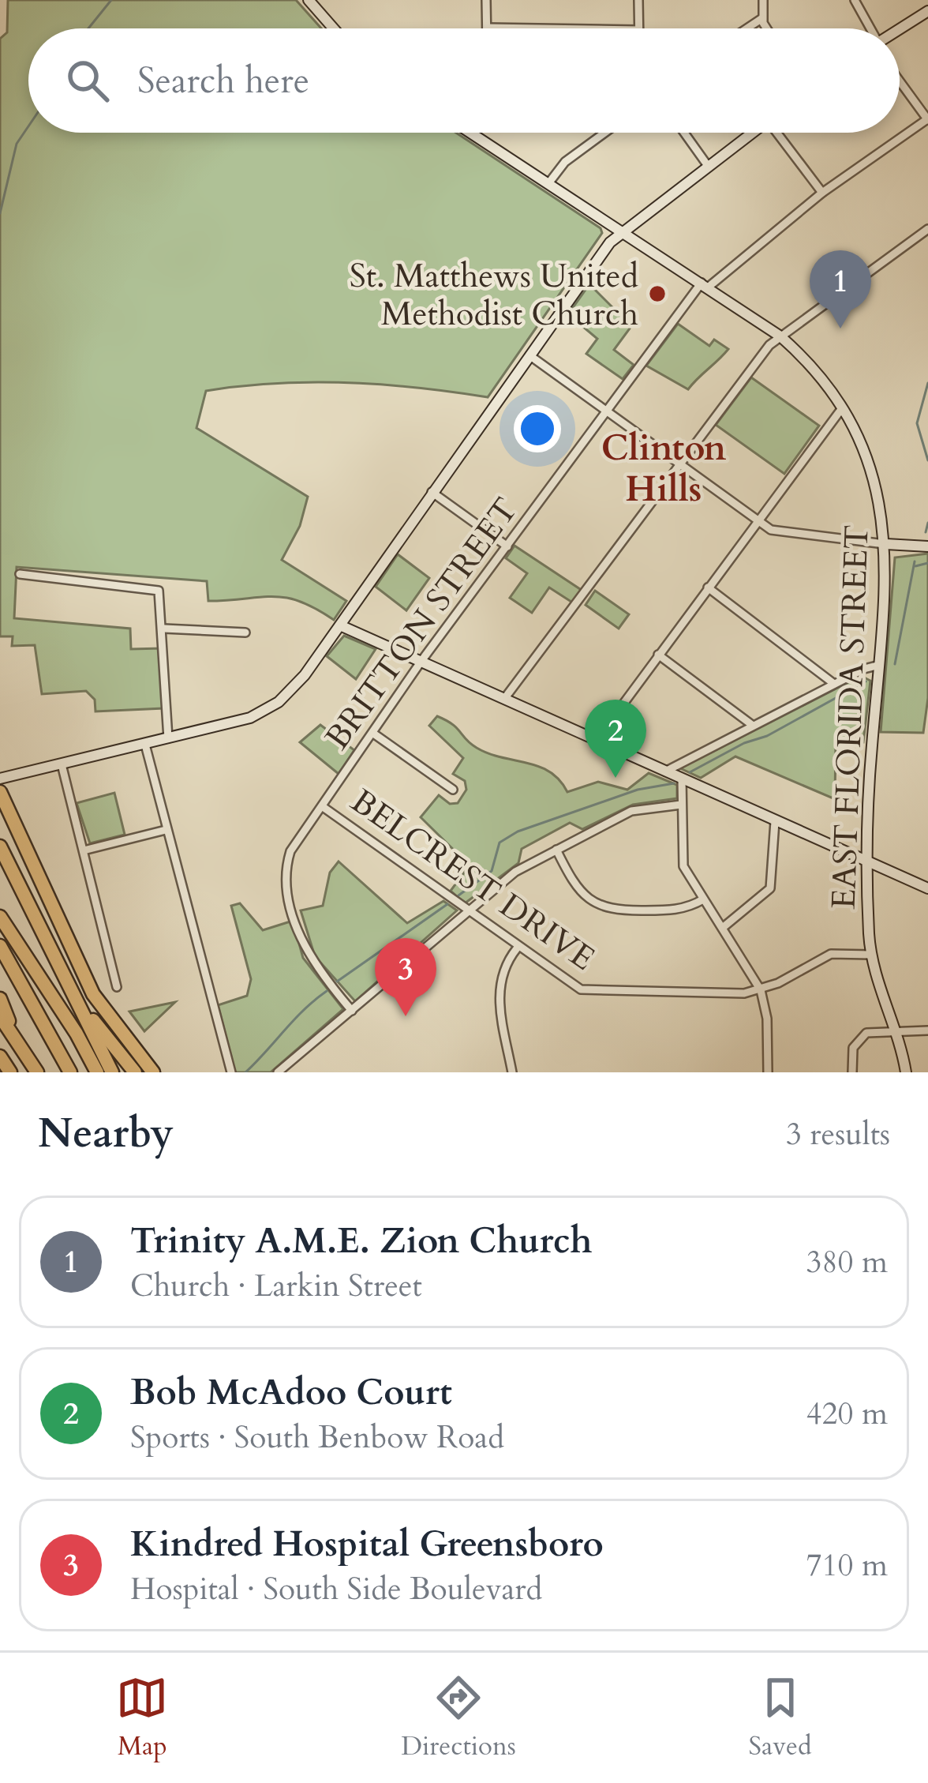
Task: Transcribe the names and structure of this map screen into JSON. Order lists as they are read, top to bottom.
{
  "streets": {
    "main road": ["EAST FLORIDA STREET"],
    "street": ["BRITTON STREET", "BELCREST DRIVE"]
  },
  "crossings": [
    ["BRITTON STREET", "EAST FLORIDA STREET"],
    ["BRITTON STREET", "BELCREST DRIVE"],
    ["EAST FLORIDA STREET", "BELCREST DRIVE"]
  ],
  "districts": ["Clinton Hills"],
  "places": ["St. Matthews United Methodist Church"],
  "page": {
    "search": "Search here",
    "pins": ["1", "2", "3"],
    "heading": ["Nearby", "3 results"],
    "list": [
      {
        "mark": "1",
        "name": "Trinity A.M.E. Zion Church",
        "note": "Church · Larkin Street",
        "value": "380 m"
      },
      {
        "mark": "2",
        "name": "Bob McAdoo Court",
        "note": "Sports · South Benbow Road",
        "value": "420 m"
      },
      {
        "mark": "3",
        "name": "Kindred Hospital Greensboro",
        "note": "Hospital · South Side Boulevard",
        "value": "710 m"
      }
    ],
    "nav": ["Map", "Directions", "Saved"]
  }
}
